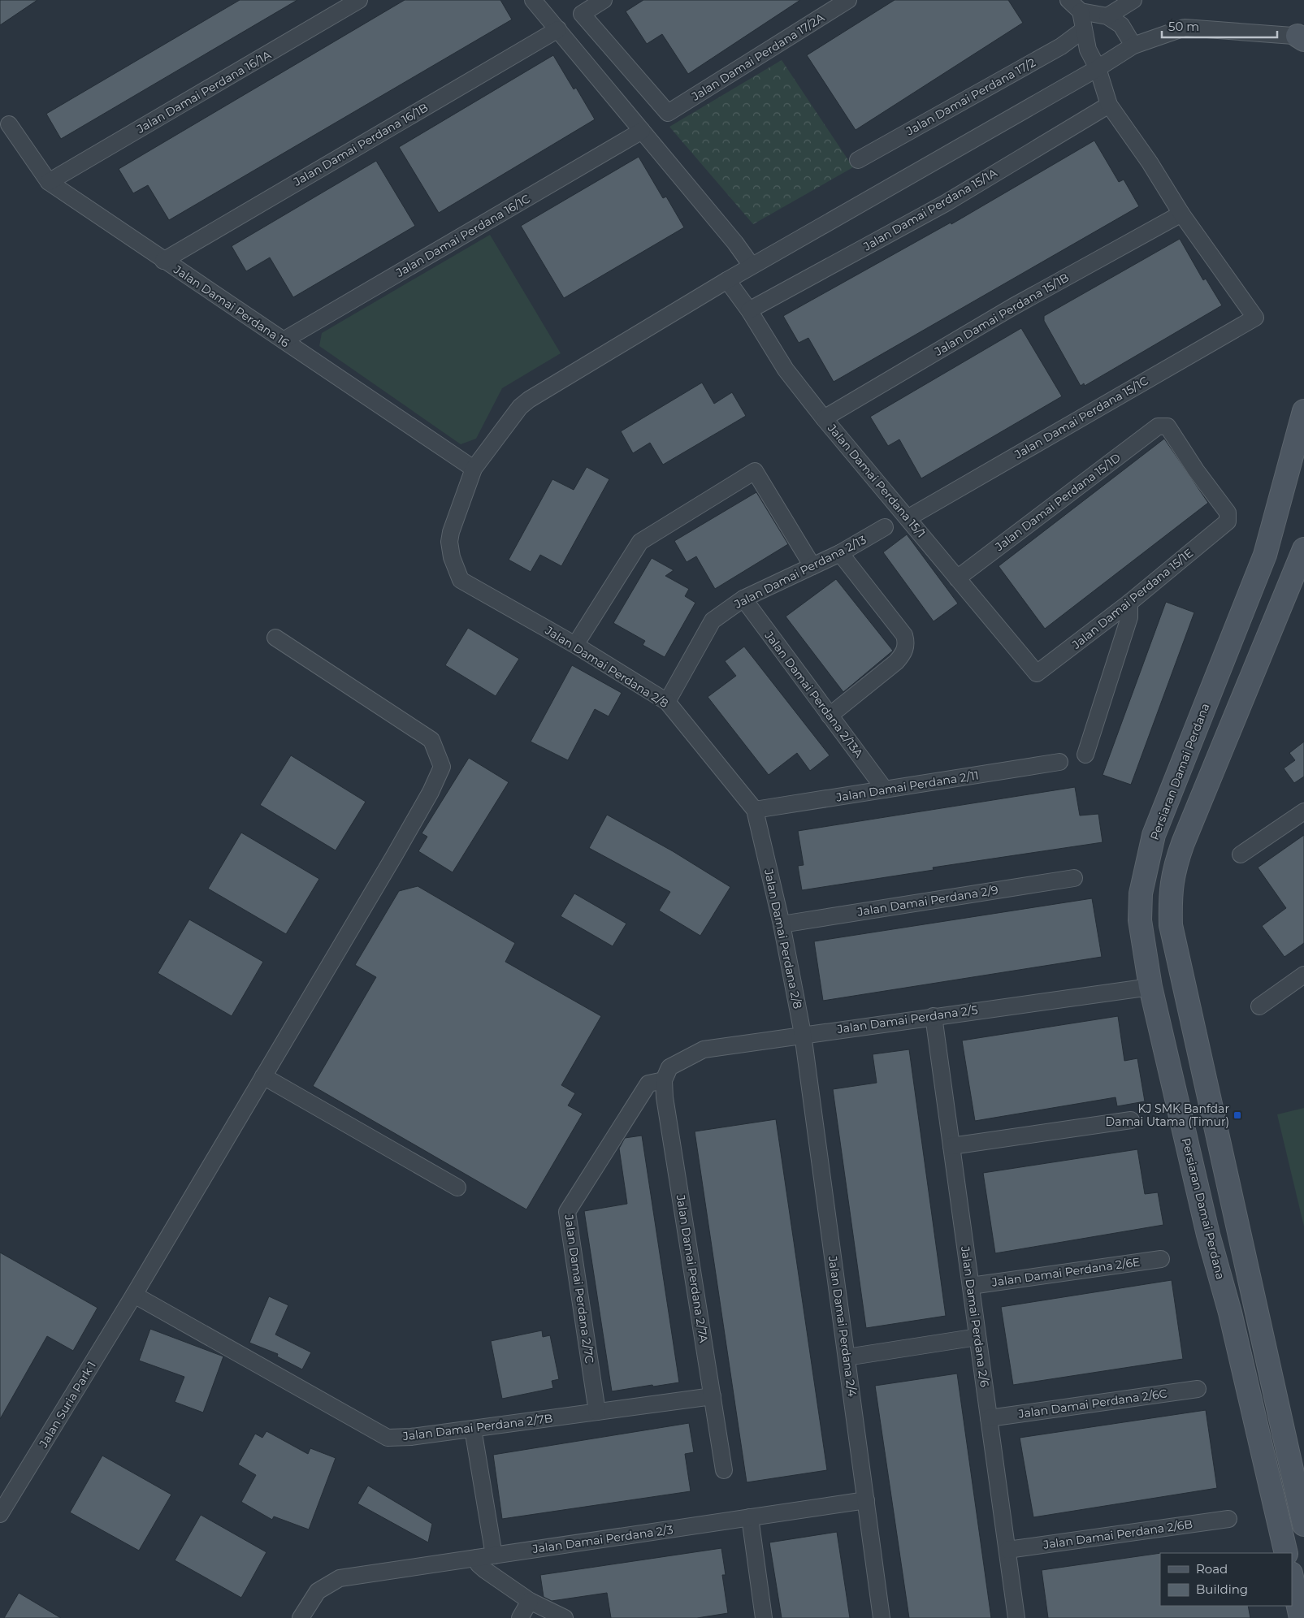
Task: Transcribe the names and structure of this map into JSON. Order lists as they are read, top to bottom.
{
  "streets": {
    "main road": ["Persiaran Damai Perdana"],
    "street": [
      "Jalan Damai Perdana 17/2A",
      "Jalan Damai Perdana 16/1A",
      "Jalan Damai Perdana 17/2",
      "Jalan Damai Perdana 16/1B",
      "Jalan Damai Perdana 15/1A",
      "Jalan Damai Perdana 16/1C",
      "Jalan Damai Perdana 16",
      "Jalan Damai Perdana 15/1B",
      "Jalan Damai Perdana 15/1C",
      "Jalan Damai Perdana 15/1",
      "Jalan Damai Perdana 15/1D",
      "Jalan Damai Perdana 2/13",
      "Jalan Damai Perdana 15/1E",
      "Jalan Damai Perdana 2/8",
      "Jalan Damai Perdana 2/13A",
      "Jalan Damai Perdana 2/11",
      "Jalan Damai Perdana 2/9",
      "Jalan Damai Perdana 2/5",
      "Jalan Damai Perdana 2/7A",
      "Jalan Damai Perdana 2/6E",
      "Jalan Damai Perdana 2/7C",
      "Jalan Damai Perdana 2/6",
      "Jalan Damai Perdana 2/4",
      "Jalan Damai Perdana 2/6C",
      "Jalan Suria Park 1",
      "Jalan Damai Perdana 2/7B",
      "Jalan Damai Perdana 2/6B",
      "Jalan Damai Perdana 2/3"
    ]
  },
  "crossings": [
    ["Jalan Damai Perdana 16/1A", "Jalan Damai Perdana 16"],
    ["Jalan Damai Perdana 16/1B", "Jalan Damai Perdana 16"],
    ["Jalan Damai Perdana 15/1A", "Jalan Damai Perdana 15/1"],
    ["Jalan Damai Perdana 16/1C", "Jalan Damai Perdana 16"],
    ["Jalan Damai Perdana 16", "Jalan Damai Perdana 2/8"],
    ["Jalan Damai Perdana 15/1B", "Jalan Damai Perdana 15/1C"],
    ["Jalan Damai Perdana 15/1B", "Jalan Damai Perdana 15/1"],
    ["Jalan Damai Perdana 15/1C", "Jalan Damai Perdana 15/1"],
    ["Jalan Damai Perdana 15/1", "Jalan Damai Perdana 15/1D"],
    ["Jalan Damai Perdana 15/1", "Jalan Damai Perdana 15/1E"],
    ["Jalan Damai Perdana 15/1D", "Jalan Damai Perdana 15/1E"],
    ["Jalan Damai Perdana 2/13", "Jalan Damai Perdana 2/8"],
    ["Jalan Damai Perdana 2/13", "Jalan Damai Perdana 2/13A"],
    ["Jalan Damai Perdana 2/8", "Jalan Damai Perdana 2/11"],
    ["Jalan Damai Perdana 2/8", "Jalan Damai Perdana 2/9"],
    ["Jalan Damai Perdana 2/8", "Jalan Damai Perdana 2/5"],
    ["Jalan Damai Perdana 2/8", "Jalan Damai Perdana 2/4"],
    ["Jalan Damai Perdana 2/13A", "Jalan Damai Perdana 2/11"],
    ["Persiaran Damai Perdana", "Jalan Damai Perdana 2/5"],
    ["Jalan Damai Perdana 2/5", "Jalan Damai Perdana 2/7A"],
    ["Jalan Damai Perdana 2/5", "Jalan Damai Perdana 2/7C"],
    ["Jalan Damai Perdana 2/5", "Jalan Damai Perdana 2/6"],
    ["Jalan Damai Perdana 2/5", "Jalan Damai Perdana 2/4"],
    ["Jalan Damai Perdana 2/7A", "Jalan Damai Perdana 2/7C"],
    ["Jalan Damai Perdana 2/7A", "Jalan Damai Perdana 2/7B"],
    ["Jalan Damai Perdana 2/6E", "Jalan Damai Perdana 2/6"],
    ["Jalan Damai Perdana 2/7C", "Jalan Damai Perdana 2/7B"],
    ["Jalan Damai Perdana 2/6", "Jalan Damai Perdana 2/6C"],
    ["Jalan Damai Perdana 2/6", "Jalan Damai Perdana 2/6B"],
    ["Jalan Damai Perdana 2/4", "Jalan Damai Perdana 2/3"],
    ["Jalan Suria Park 1", "Jalan Damai Perdana 2/7B"]
  ],
  "places": {
    "transit": ["KJ SMK Banfdar Damai Utama (Timur)"]
  },
  "legend": ["Road", "Building"],
  "scale_bar": "50 m"
}
